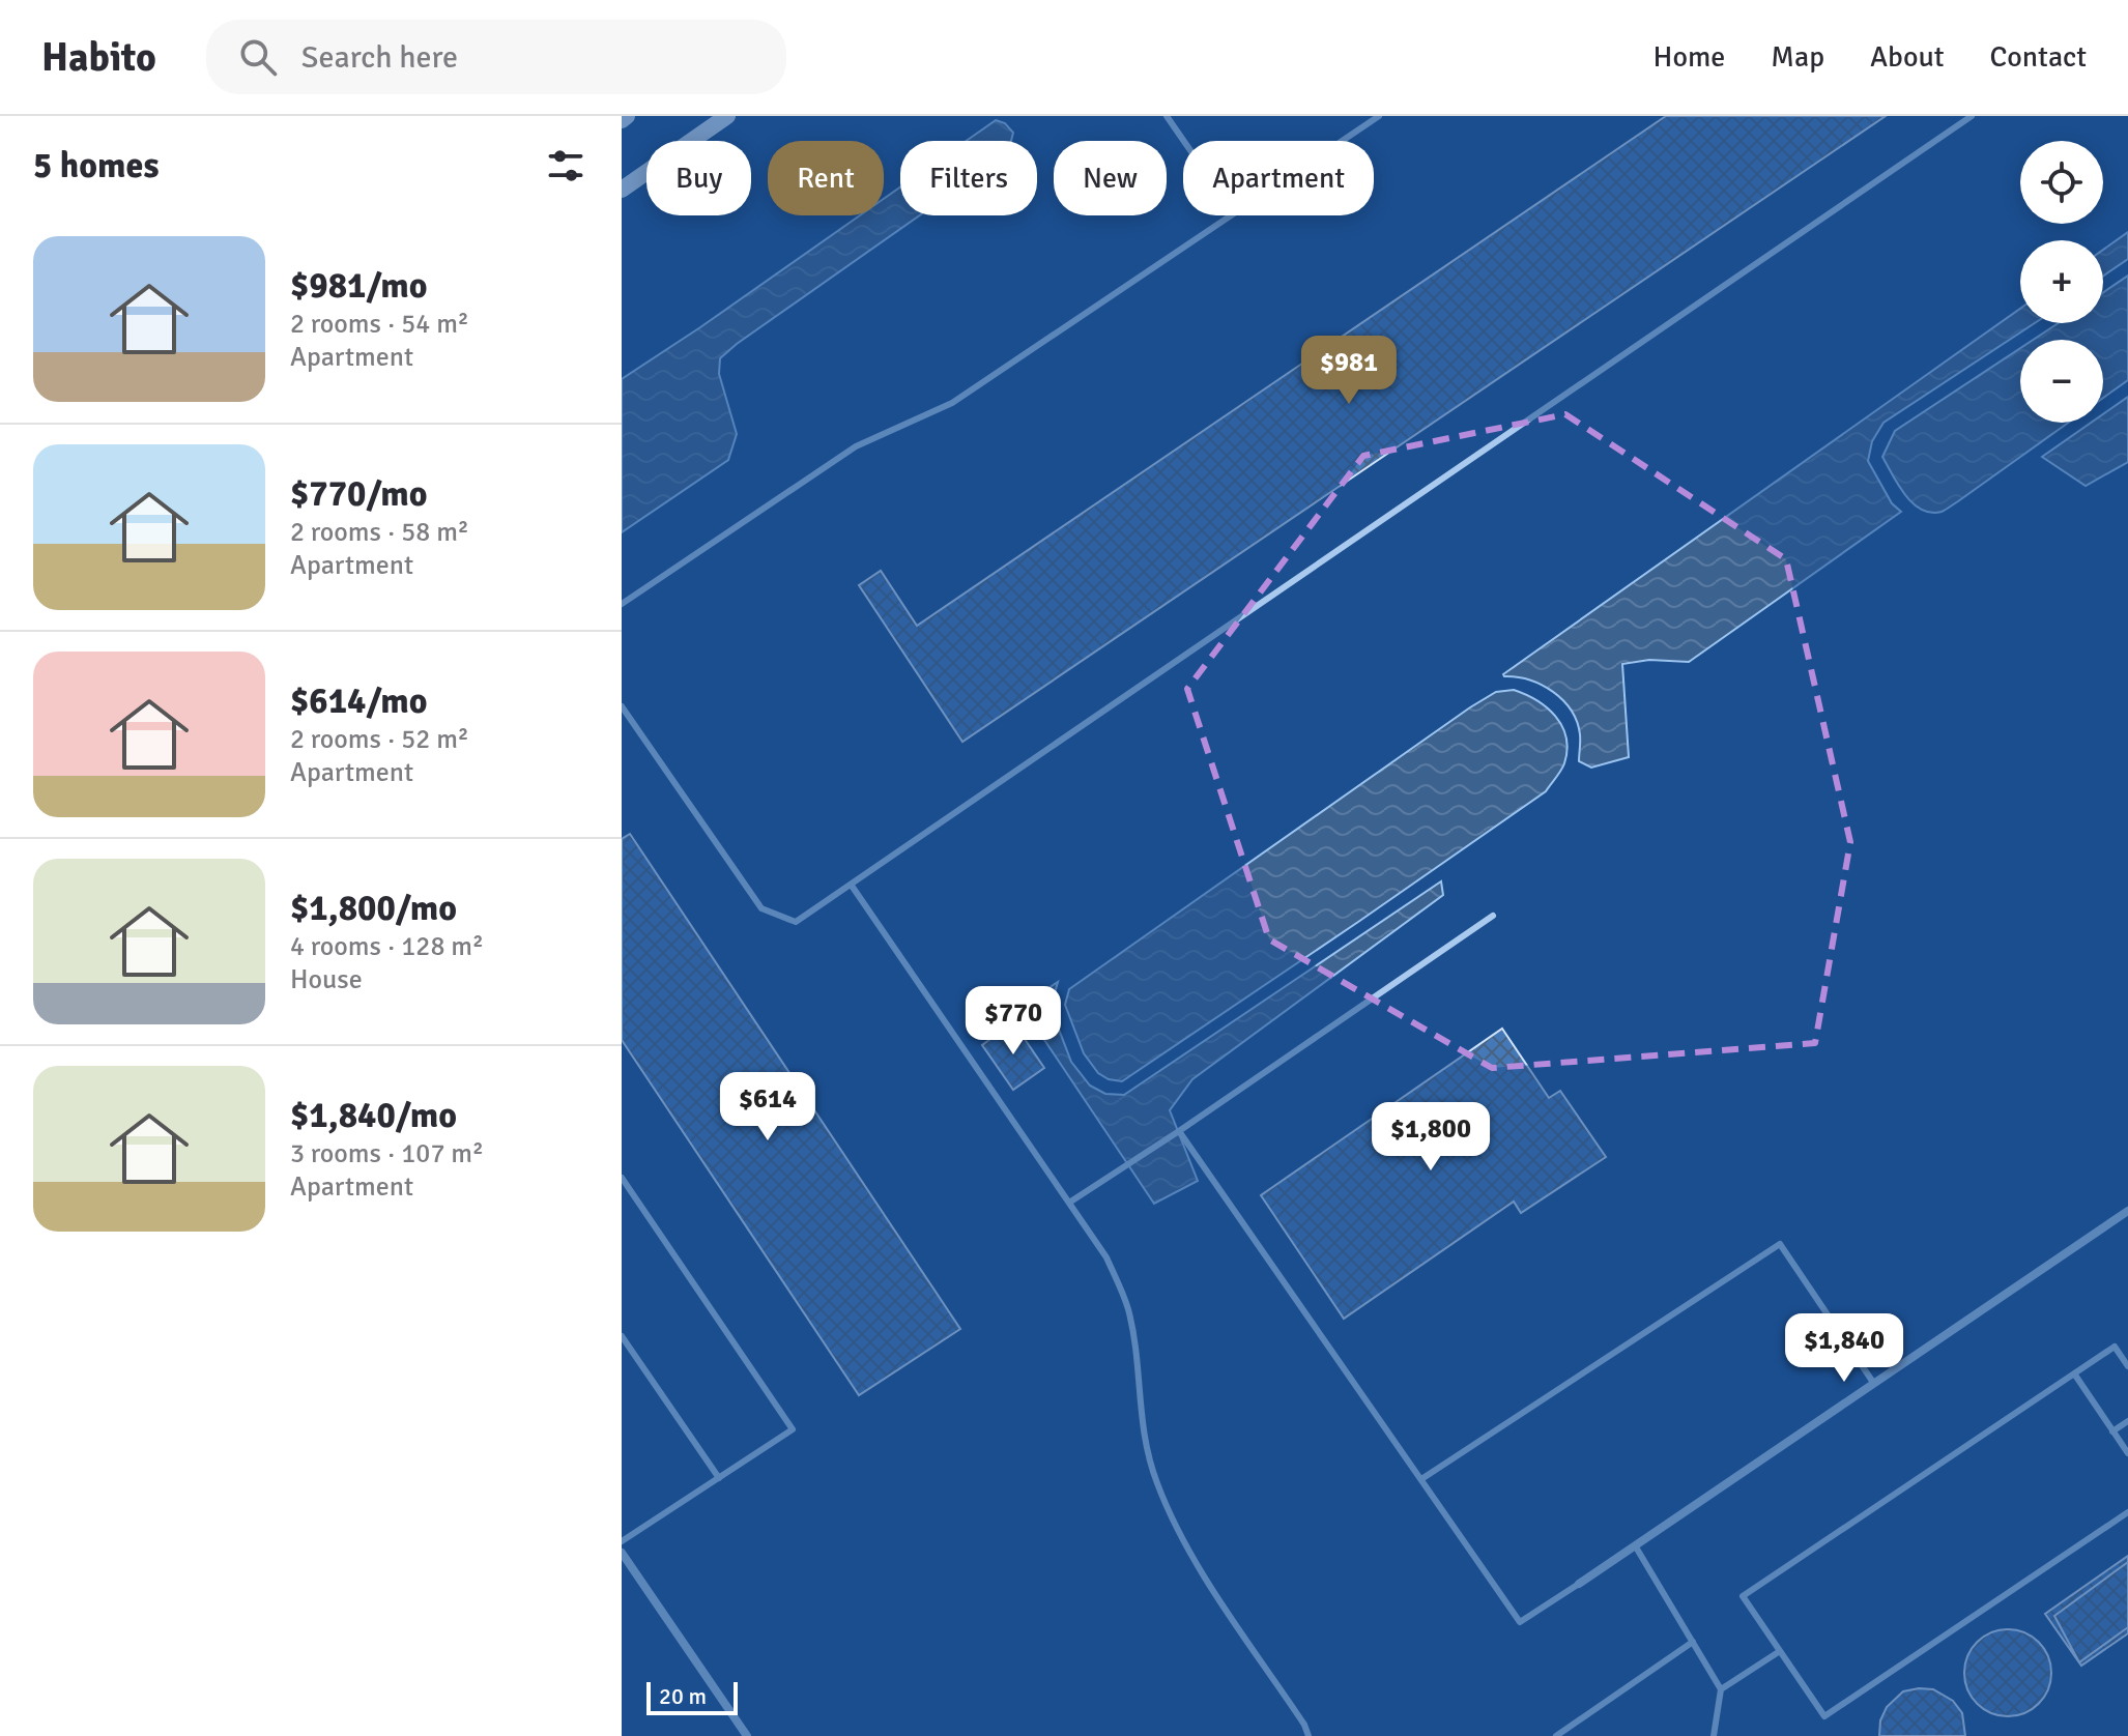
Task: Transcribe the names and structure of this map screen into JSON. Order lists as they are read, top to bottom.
{
  "scale_bar": "20 m",
  "page": {
    "header": "Habito",
    "search": "Search here",
    "nav": [
      "Home",
      "Map",
      "About",
      "Contact"
    ],
    "heading": "5 homes",
    "map_buttons": ["+", "−"],
    "chip": [
      "Buy",
      "Rent",
      "Filters",
      "New",
      "Apartment"
    ],
    "list": [
      {
        "name": "$981/mo",
        "note": "2 rooms · 54 m² · Apartment"
      },
      {
        "name": "$770/mo",
        "note": "2 rooms · 58 m² · Apartment"
      },
      {
        "name": "$614/mo",
        "note": "2 rooms · 52 m² · Apartment"
      },
      {
        "name": "$1,800/mo",
        "note": "4 rooms · 128 m² · House"
      },
      {
        "name": "$1,840/mo",
        "note": "3 rooms · 107 m² · Apartment"
      }
    ],
    "price": [
      "$981",
      "$770",
      "$614",
      "$1,800",
      "$1,840"
    ],
    "scale": "20 m"
  }
}
